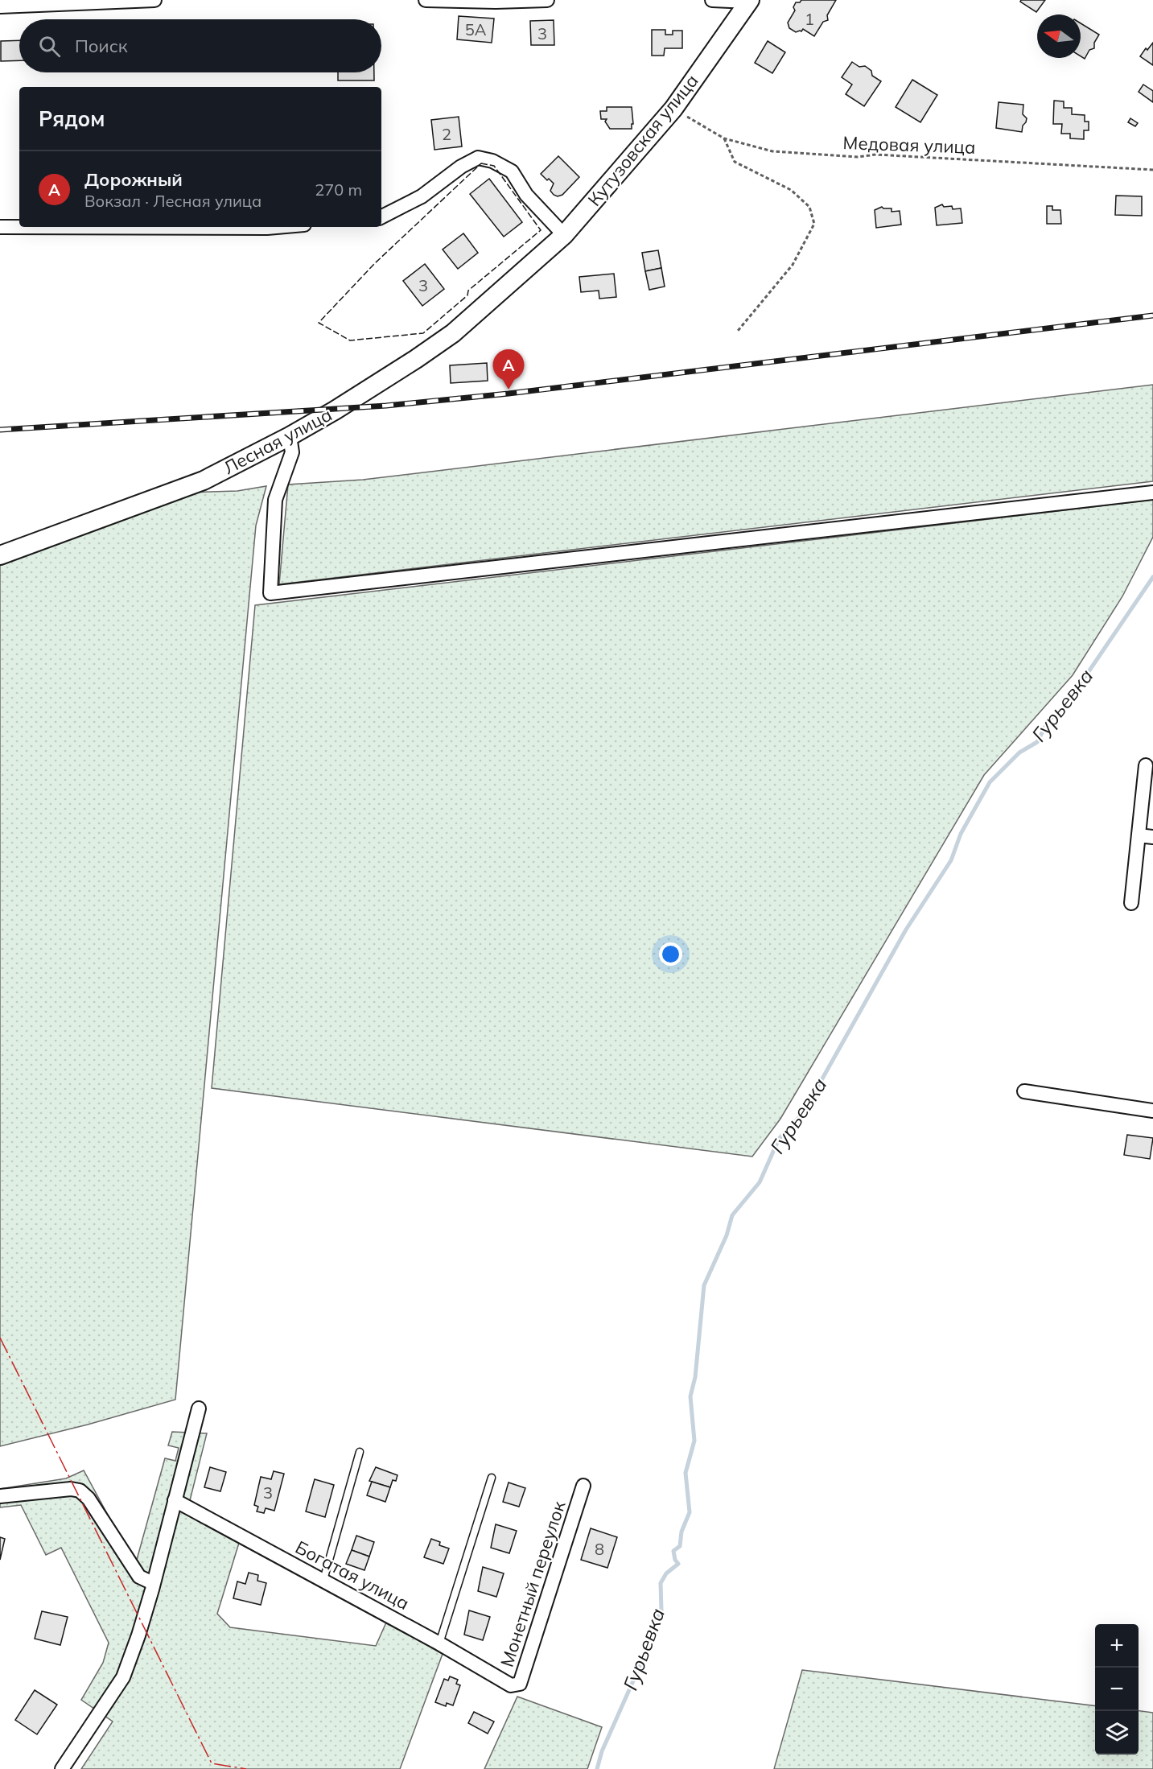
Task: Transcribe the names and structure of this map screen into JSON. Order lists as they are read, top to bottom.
{
  "streets": {
    "street": [
      "Кутузовская улица",
      "Лесная улица",
      "Богатая улица",
      "Монетный переулок"
    ],
    "path": ["Медовая улица"]
  },
  "crossings": [
    ["Кутузовская улица", "Медовая улица"],
    ["Кутузовская улица", "Лесная улица"],
    ["Богатая улица", "Монетный переулок"]
  ],
  "water": ["Гурьевка"],
  "house_numbers": [
    "1",
    "5А",
    "3",
    "2",
    "3",
    "3",
    "8"
  ],
  "north": "left",
  "page": {
    "search": "Поиск",
    "heading": "Рядом",
    "list": [
      {
        "mark": "A",
        "name": "Дорожный",
        "note": "Вокзал · Лесная улица",
        "value": "270 m"
      }
    ],
    "pins": "A",
    "map_buttons": ["+", "−"]
  }
}
